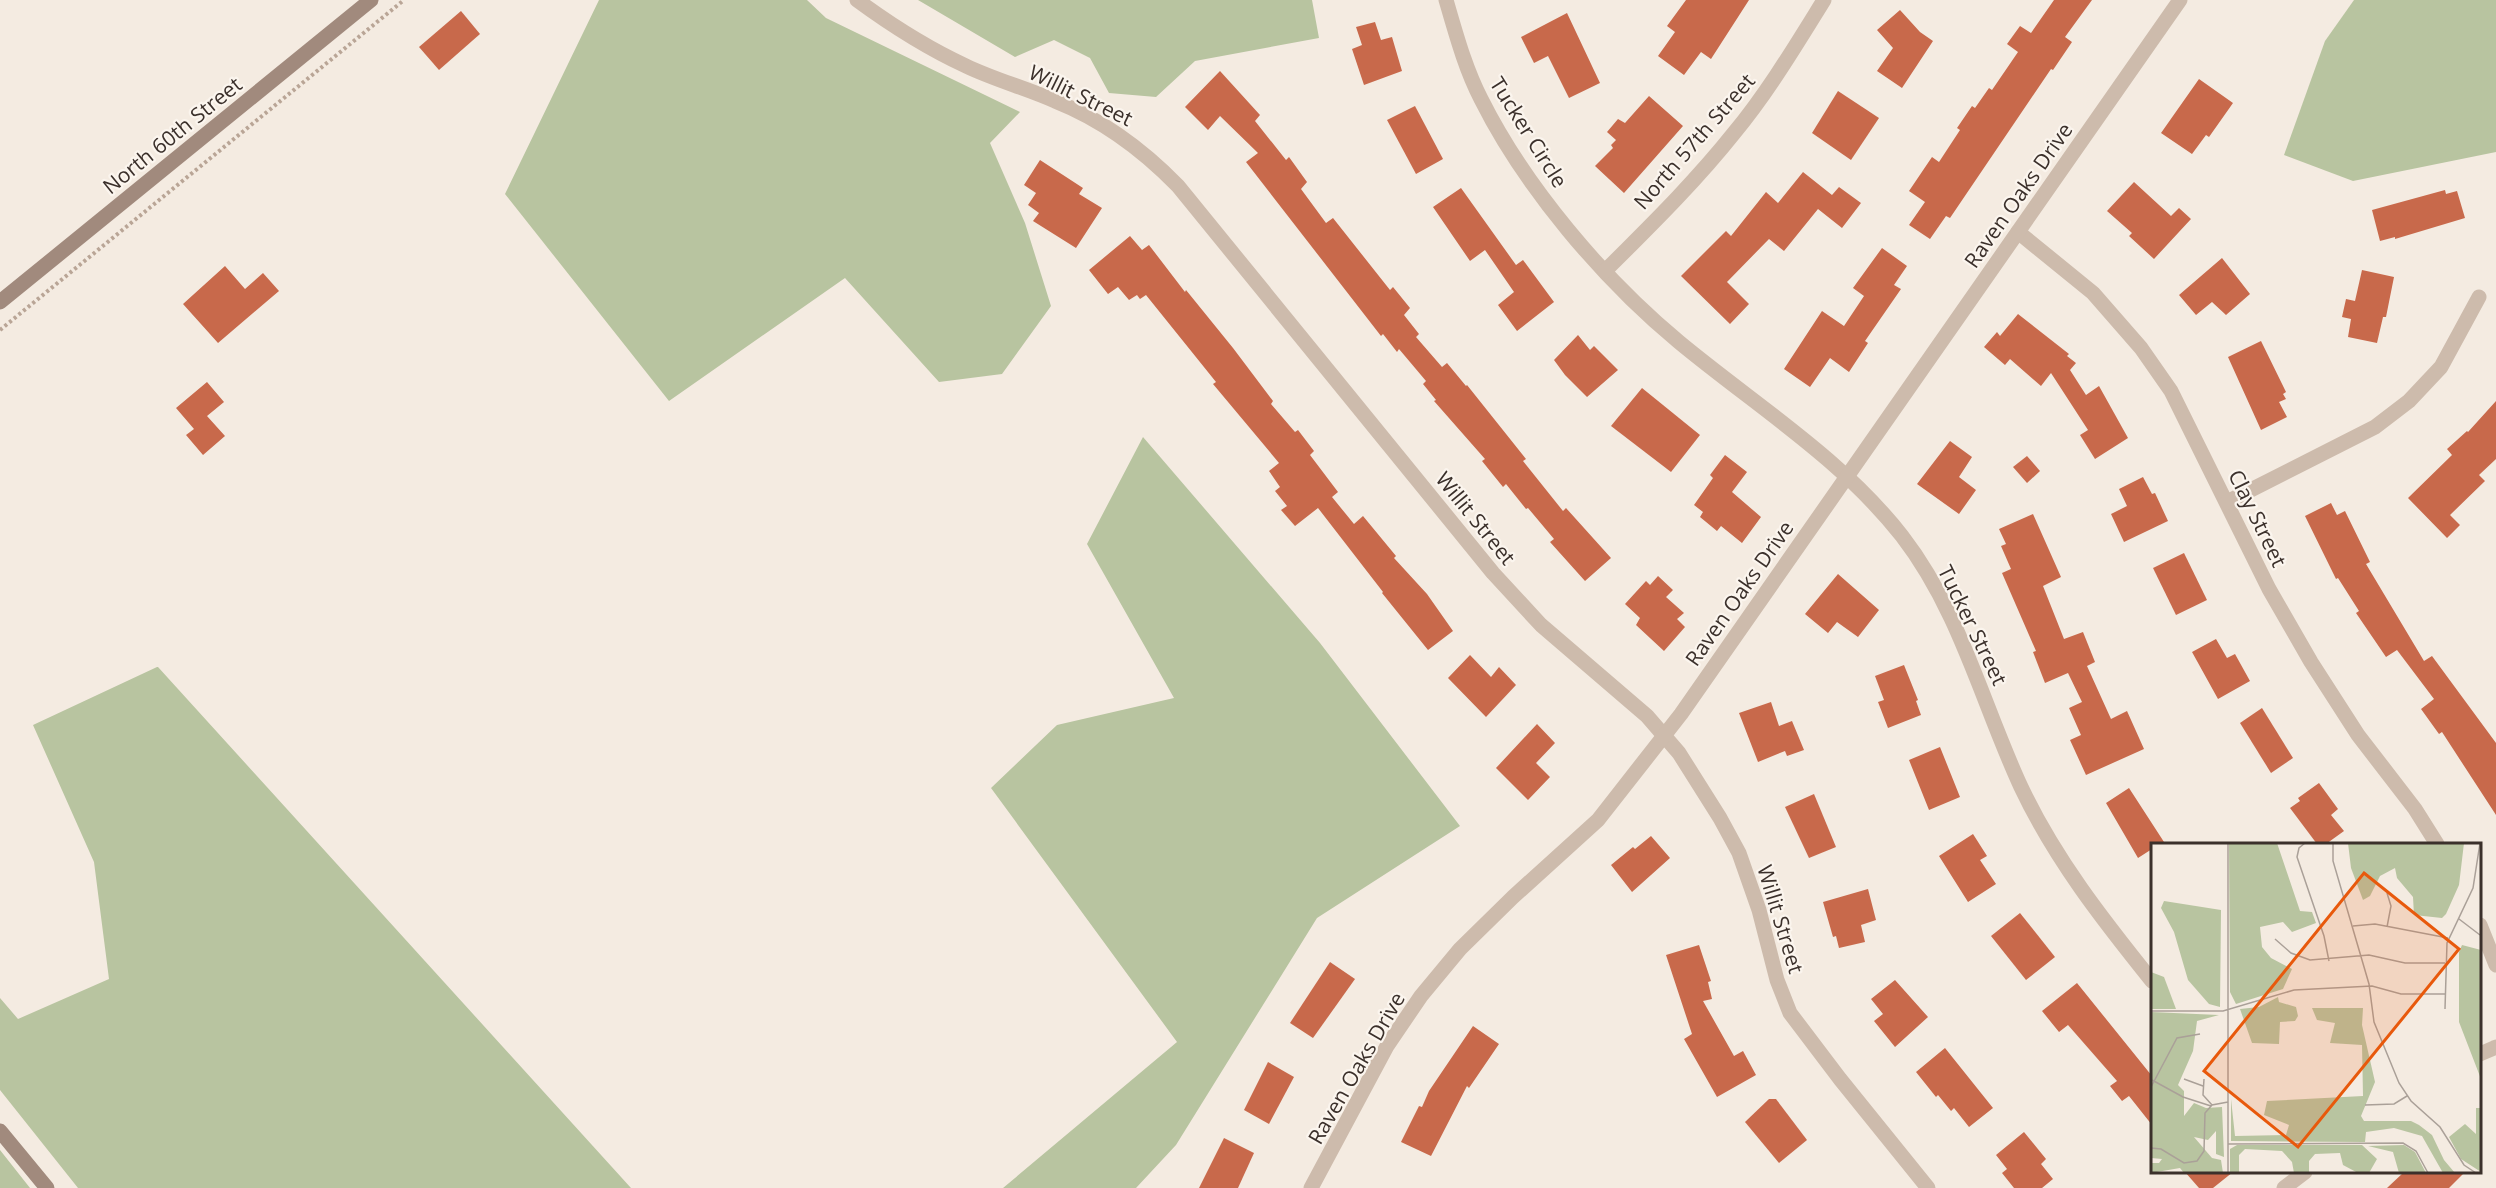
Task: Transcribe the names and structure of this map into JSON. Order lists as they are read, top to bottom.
{
  "streets": {
    "main road": ["North 60th Street"],
    "street": [
      "Willit Street",
      "Tucker Circle",
      "North 57th Street",
      "Raven Oaks Drive",
      "Clay Street",
      "Tucker Street"
    ]
  },
  "crossings": [
    ["Willit Street", "Raven Oaks Drive"],
    ["Tucker Circle", "North 57th Street"],
    ["Tucker Circle", "Tucker Street"],
    ["North 57th Street", "Tucker Street"],
    ["Raven Oaks Drive", "Clay Street"],
    ["Raven Oaks Drive", "Tucker Street"]
  ]
}
